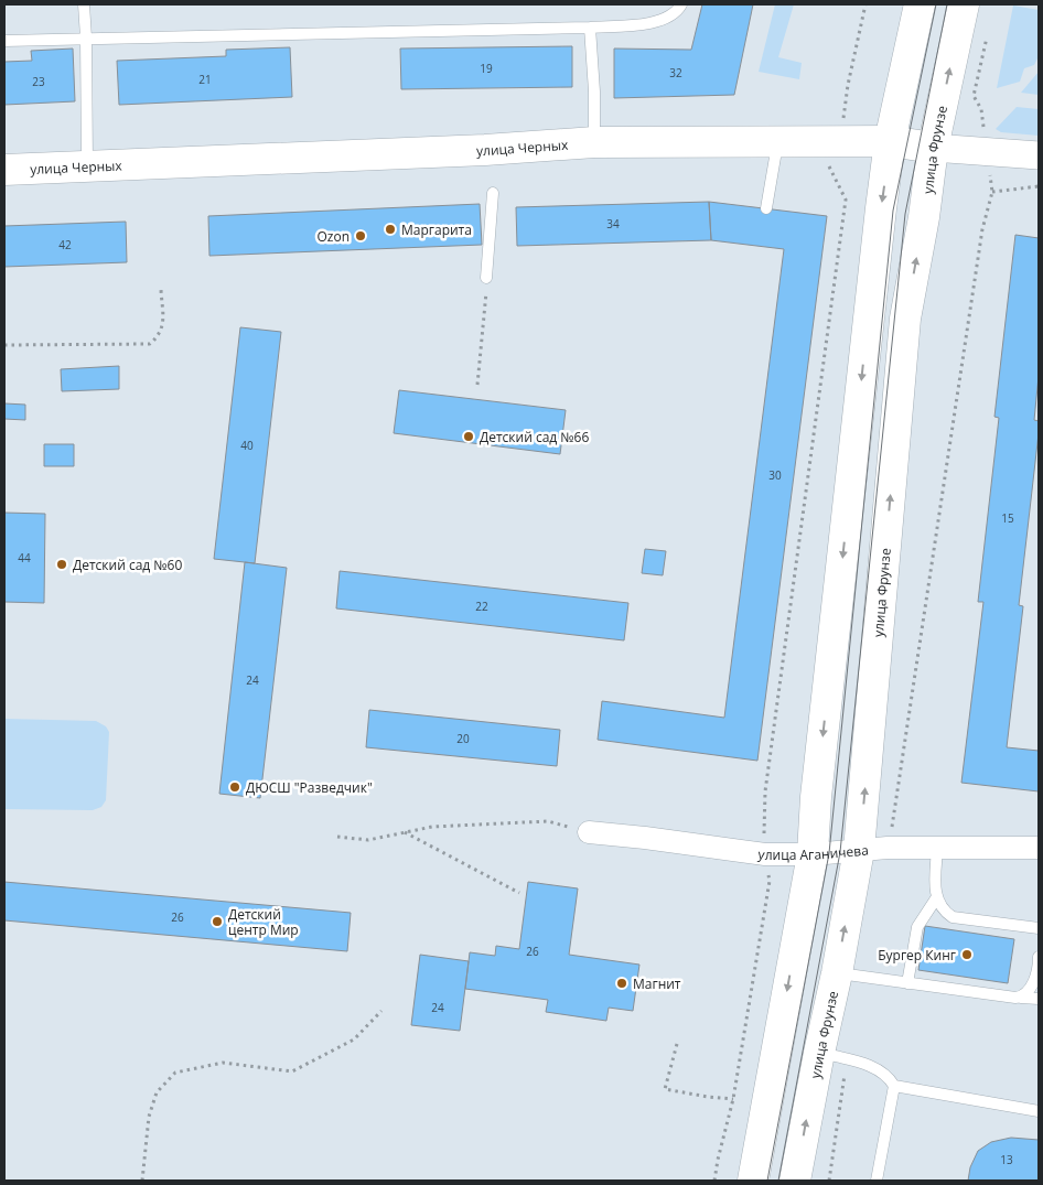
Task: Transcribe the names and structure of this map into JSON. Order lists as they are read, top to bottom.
{
  "streets": {
    "main road": ["улица Черных", "улица Фрунзе"],
    "street": ["улица Аганичева"]
  },
  "crossings": [
    ["улица Черных", "улица Фрунзе"],
    ["улица Фрунзе", "улица Аганичева"]
  ],
  "places": [
    "Маргарита",
    "Ozon",
    "Детский сад №66",
    "Детский сад №60",
    "ДЮСШ \"Разведчик\"",
    "Детский центр Мир",
    "Бургер Кинг",
    "Магнит"
  ],
  "house_numbers": [
    "19",
    "32",
    "21",
    "23",
    "34",
    "42",
    "40",
    "30",
    "15",
    "44",
    "22",
    "24",
    "20",
    "26",
    "26",
    "24",
    "13"
  ]
}
